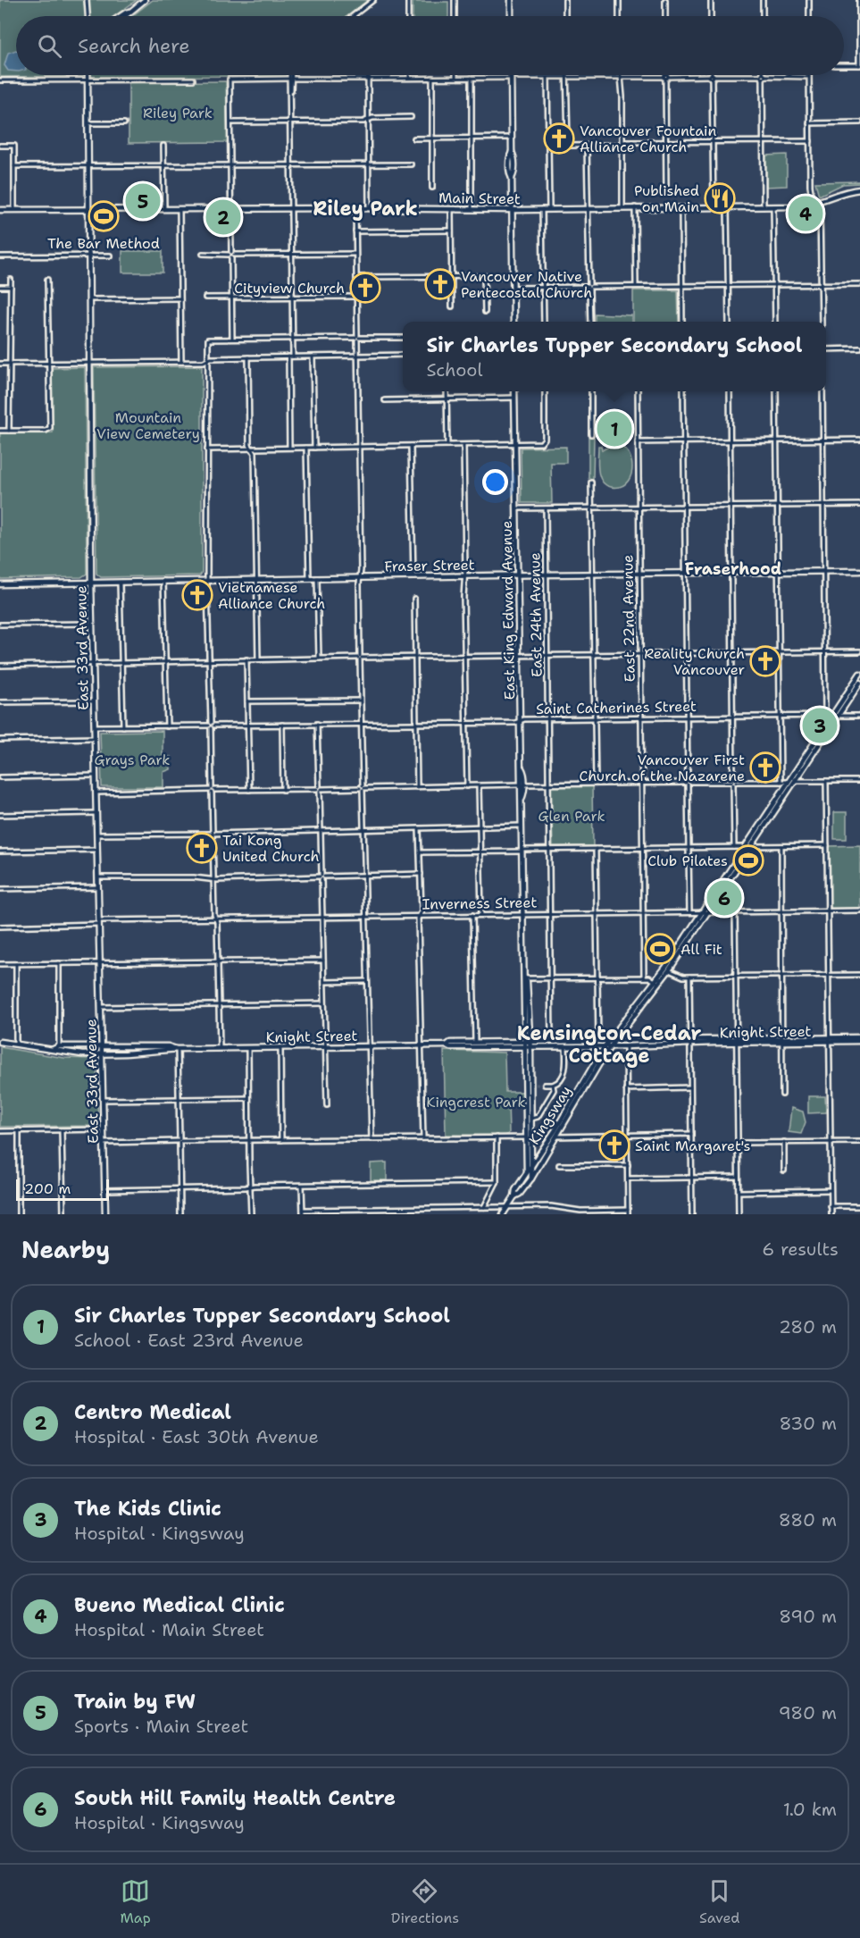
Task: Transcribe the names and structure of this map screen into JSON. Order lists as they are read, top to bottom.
{
  "streets": {
    "main road": [
      "Main Street",
      "Fraser Street",
      "East King Edward Avenue",
      "East 33rd Avenue",
      "Knight Street",
      "Kingsway"
    ],
    "street": [
      "East 24th Avenue",
      "East 22nd Avenue",
      "Saint Catherines Street",
      "Inverness Street"
    ]
  },
  "crossings": [
    ["Main Street", "East 33rd Avenue"],
    ["Fraser Street", "East King Edward Avenue"],
    ["Fraser Street", "East 24th Avenue"],
    ["Fraser Street", "East 22nd Avenue"],
    ["Fraser Street", "East 33rd Avenue"],
    ["East King Edward Avenue", "Saint Catherines Street"],
    ["East King Edward Avenue", "Inverness Street"],
    ["East King Edward Avenue", "Knight Street"],
    ["East King Edward Avenue", "Kingsway"],
    ["East 24th Avenue", "Saint Catherines Street"],
    ["East 24th Avenue", "Inverness Street"],
    ["East 24th Avenue", "Knight Street"],
    ["East 22nd Avenue", "Saint Catherines Street"],
    ["East 22nd Avenue", "Inverness Street"],
    ["East 33rd Avenue", "Saint Catherines Street"],
    ["East 33rd Avenue", "Inverness Street"],
    ["East 33rd Avenue", "Knight Street"],
    ["Saint Catherines Street", "Kingsway"],
    ["Inverness Street", "Kingsway"],
    ["Knight Street", "Kingsway"]
  ],
  "districts": ["Riley Park", "Fraserhood", "Kensington-Cedar Cottage"],
  "parks": [
    "Riley Park",
    "Mountain View Cemetery",
    "Grays Park",
    "Glen Park",
    "Kingcrest Park"
  ],
  "places": {
    "church": [
      "Vancouver Fountain Alliance Church",
      "Vancouver Native Pentecostal Church",
      "Cityview Church",
      "Vietnamese Alliance Church",
      "Reality Church Vancouver",
      "Vancouver First Church of the Nazarene",
      "Tai Kong United Church",
      "Saint Margaret's"
    ],
    "restaurant": ["Published on Main"],
    "sports": ["The Bar Method", "Club Pilates", "All Fit"]
  },
  "scale_bar": "200 m",
  "page": {
    "search": "Search here",
    "pins": [
      "5",
      "4",
      "2",
      "1",
      "3",
      "6"
    ],
    "popup": ["Sir Charles Tupper Secondary School", "School"],
    "scale": "200 m",
    "heading": ["Nearby", "6 results"],
    "list": [
      {
        "mark": "1",
        "name": "Sir Charles Tupper Secondary School",
        "note": "School · East 23rd Avenue",
        "value": "280 m"
      },
      {
        "mark": "2",
        "name": "Centro Medical",
        "note": "Hospital · East 30th Avenue",
        "value": "830 m"
      },
      {
        "mark": "3",
        "name": "The Kids Clinic",
        "note": "Hospital · Kingsway",
        "value": "880 m"
      },
      {
        "mark": "4",
        "name": "Bueno Medical Clinic",
        "note": "Hospital · Main Street",
        "value": "890 m"
      },
      {
        "mark": "5",
        "name": "Train by FW",
        "note": "Sports · Main Street",
        "value": "980 m"
      },
      {
        "mark": "6",
        "name": "South Hill Family Health Centre",
        "note": "Hospital · Kingsway",
        "value": "1.0 km"
      }
    ],
    "nav": ["Map", "Directions", "Saved"]
  }
}
